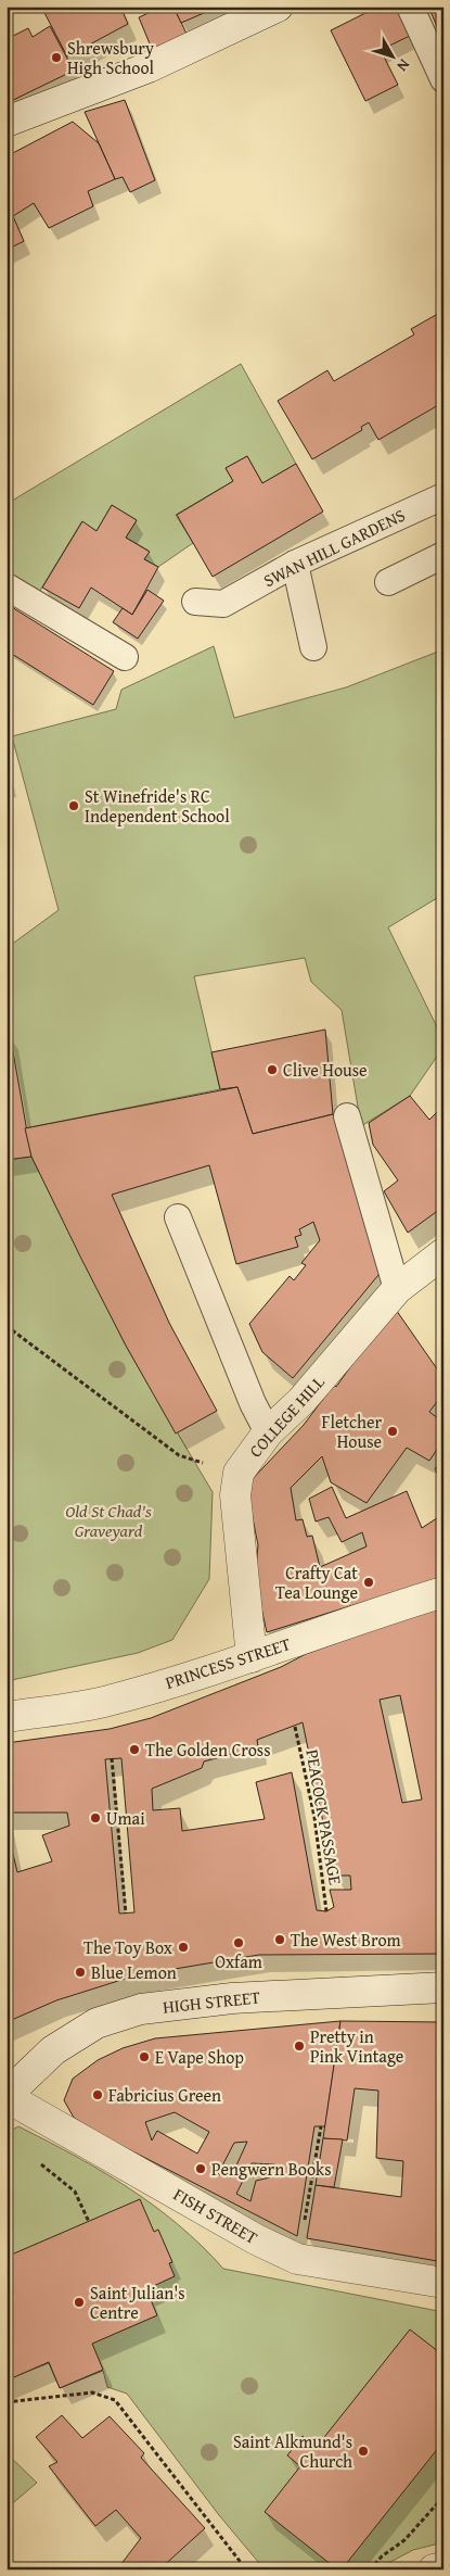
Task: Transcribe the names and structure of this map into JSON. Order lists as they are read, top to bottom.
{
  "streets": {
    "street": [
      "COLLEGE HILL",
      "PRINCESS STREET",
      "HIGH STREET",
      "FISH STREET"
    ],
    "lane": ["SWAN HILL GARDENS"],
    "path": ["PEACOCK PASSAGE"]
  },
  "crossings": [
    ["COLLEGE HILL", "PRINCESS STREET"],
    ["HIGH STREET", "FISH STREET"]
  ],
  "parks": ["Old St Chad's Graveyard"],
  "places": [
    "Shrewsbury High School",
    "St Winefride's RC Independent School",
    "Clive House",
    "Fletcher House",
    "Crafty Cat Tea Lounge",
    "The Golden Cross",
    "Umai",
    "The West Brom",
    "Oxfam",
    "The Toy Box",
    "Blue Lemon",
    "Pretty in Pink Vintage",
    "E Vape Shop",
    "Fabricius Green",
    "Pengwern Books",
    "Saint Julian's Centre",
    "Saint Alkmund's Church"
  ],
  "north": "bottom right"
}
